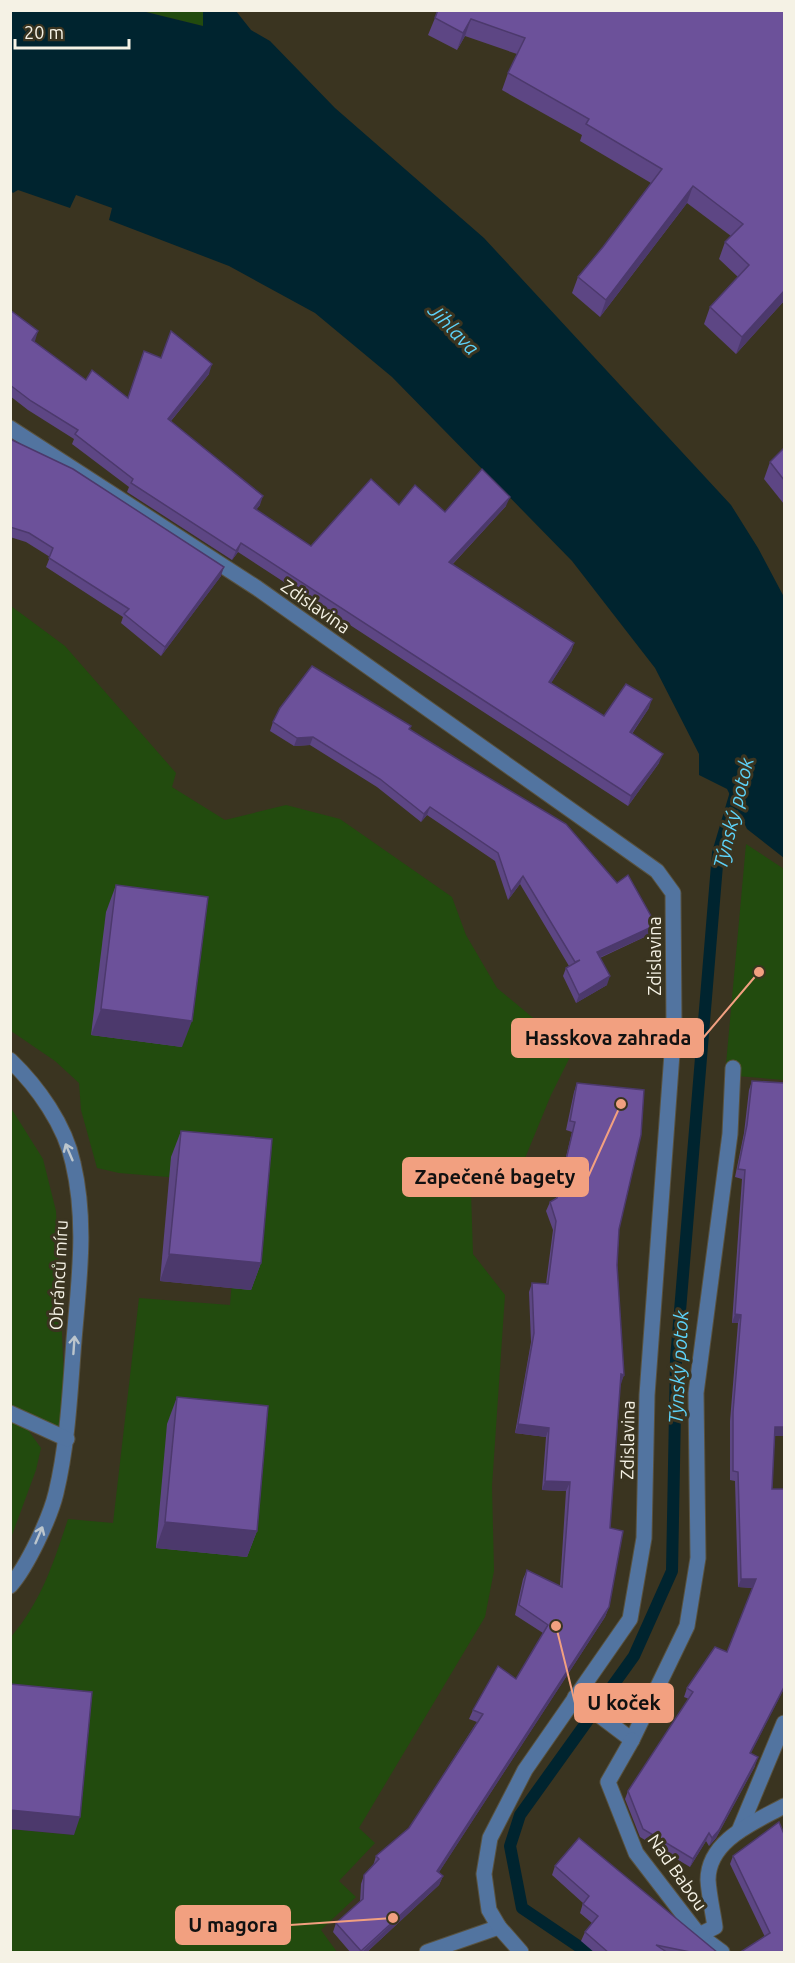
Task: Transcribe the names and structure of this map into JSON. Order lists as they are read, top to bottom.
{
  "streets": {
    "street": ["Zdislavina", "Obránců míru", "Nad Babou"]
  },
  "one_way": ["Obránců míru"],
  "water": ["Jihlava", "Týnský potok"],
  "places": [
    "Hasskova zahrada",
    "Zapečené bagety",
    "U koček",
    "U magora"
  ],
  "scale_bar": "20 m"
}
